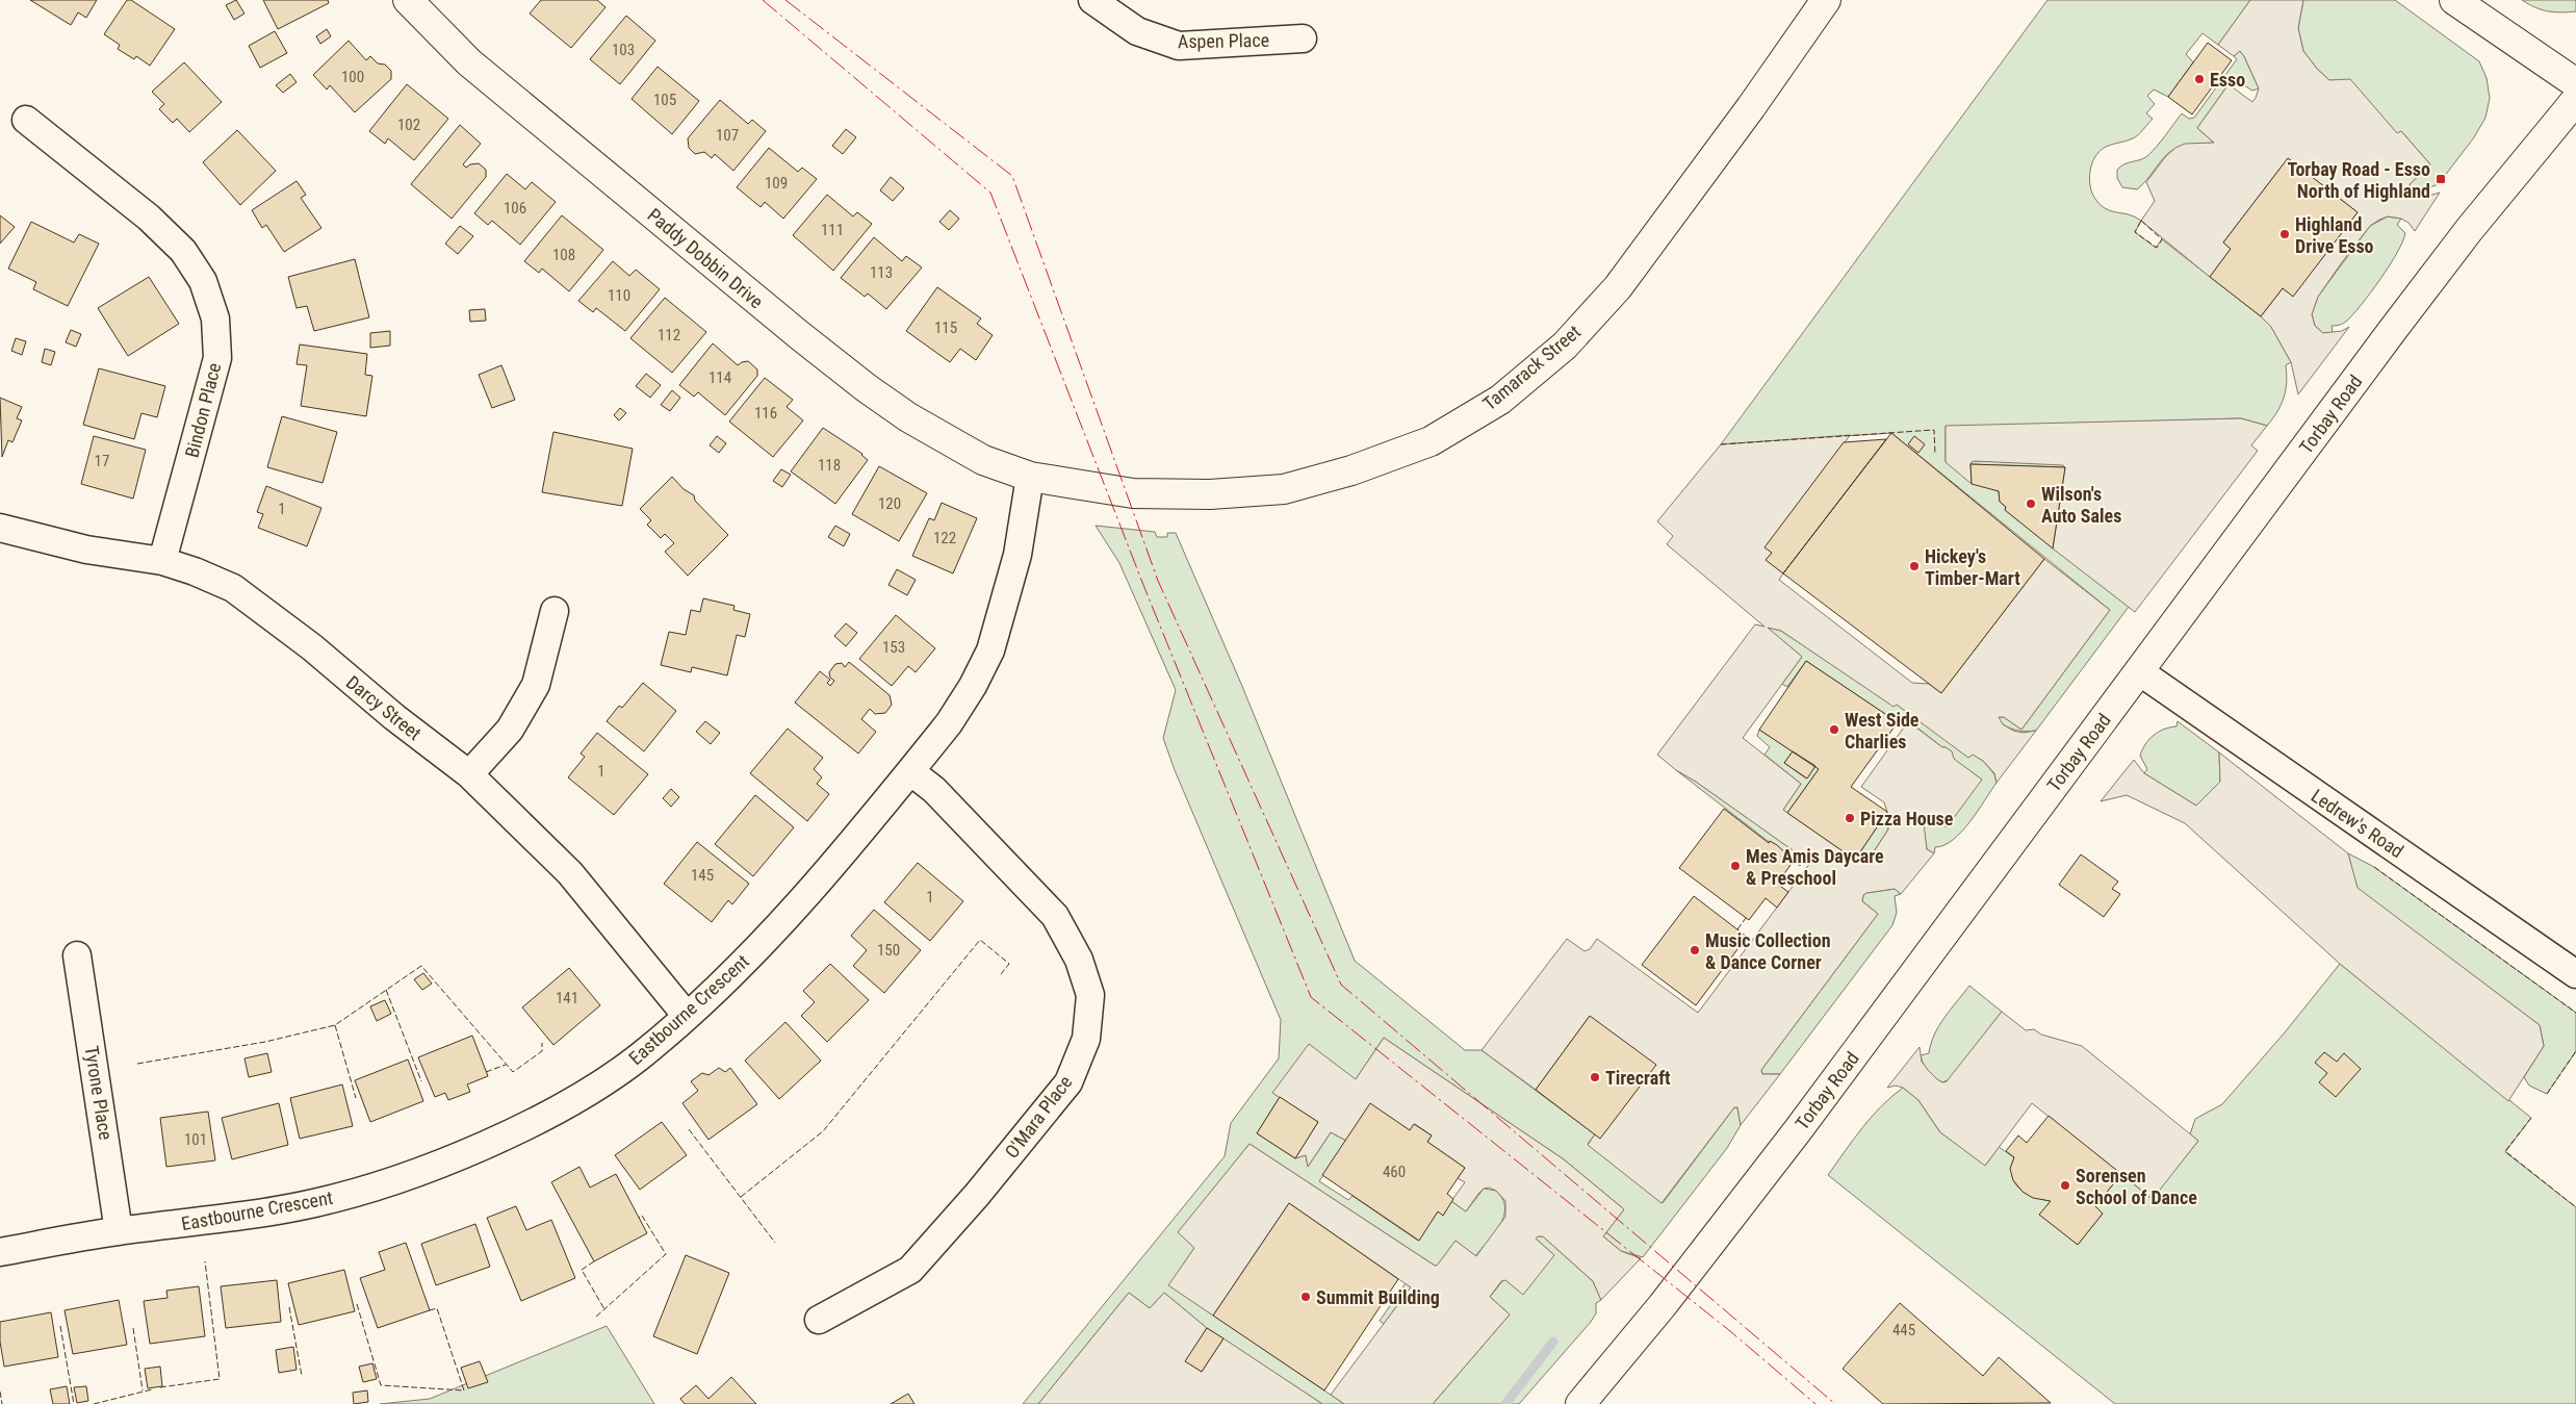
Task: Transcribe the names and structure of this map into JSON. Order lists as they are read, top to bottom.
{
  "streets": {
    "street": [
      "Aspen Place",
      "Paddy Dobbin Drive",
      "Tamarack Street",
      "Bindon Place",
      "Torbay Road",
      "Darcy Street",
      "Ledrew's Road",
      "Eastbourne Crescent",
      "Tyrone Place",
      "O'Mara Place"
    ]
  },
  "crossings": [
    ["Paddy Dobbin Drive", "Tamarack Street"],
    ["Paddy Dobbin Drive", "Eastbourne Crescent"],
    ["Tamarack Street", "Eastbourne Crescent"],
    ["Bindon Place", "Darcy Street"],
    ["Torbay Road", "Ledrew's Road"],
    ["Darcy Street", "Eastbourne Crescent"],
    ["Eastbourne Crescent", "Tyrone Place"],
    ["Eastbourne Crescent", "O'Mara Place"]
  ],
  "places": {
    "other": [
      "Esso",
      "Highland Drive Esso",
      "Wilson's Auto Sales",
      "Hickey's Timber-Mart",
      "West Side Charlies",
      "Pizza House",
      "Mes Amis Daycare & Preschool",
      "Music Collection & Dance Corner",
      "Tirecraft",
      "Sorensen School of Dance",
      "Summit Building"
    ],
    "transit": ["Torbay Road - Esso North of Highland"]
  },
  "house_numbers": [
    "103",
    "100",
    "105",
    "102",
    "107",
    "109",
    "106",
    "111",
    "108",
    "113",
    "110",
    "115",
    "112",
    "114",
    "116",
    "17",
    "118",
    "120",
    "1",
    "122",
    "153",
    "1",
    "145",
    "1",
    "150",
    "141",
    "101",
    "460",
    "445"
  ]
}
